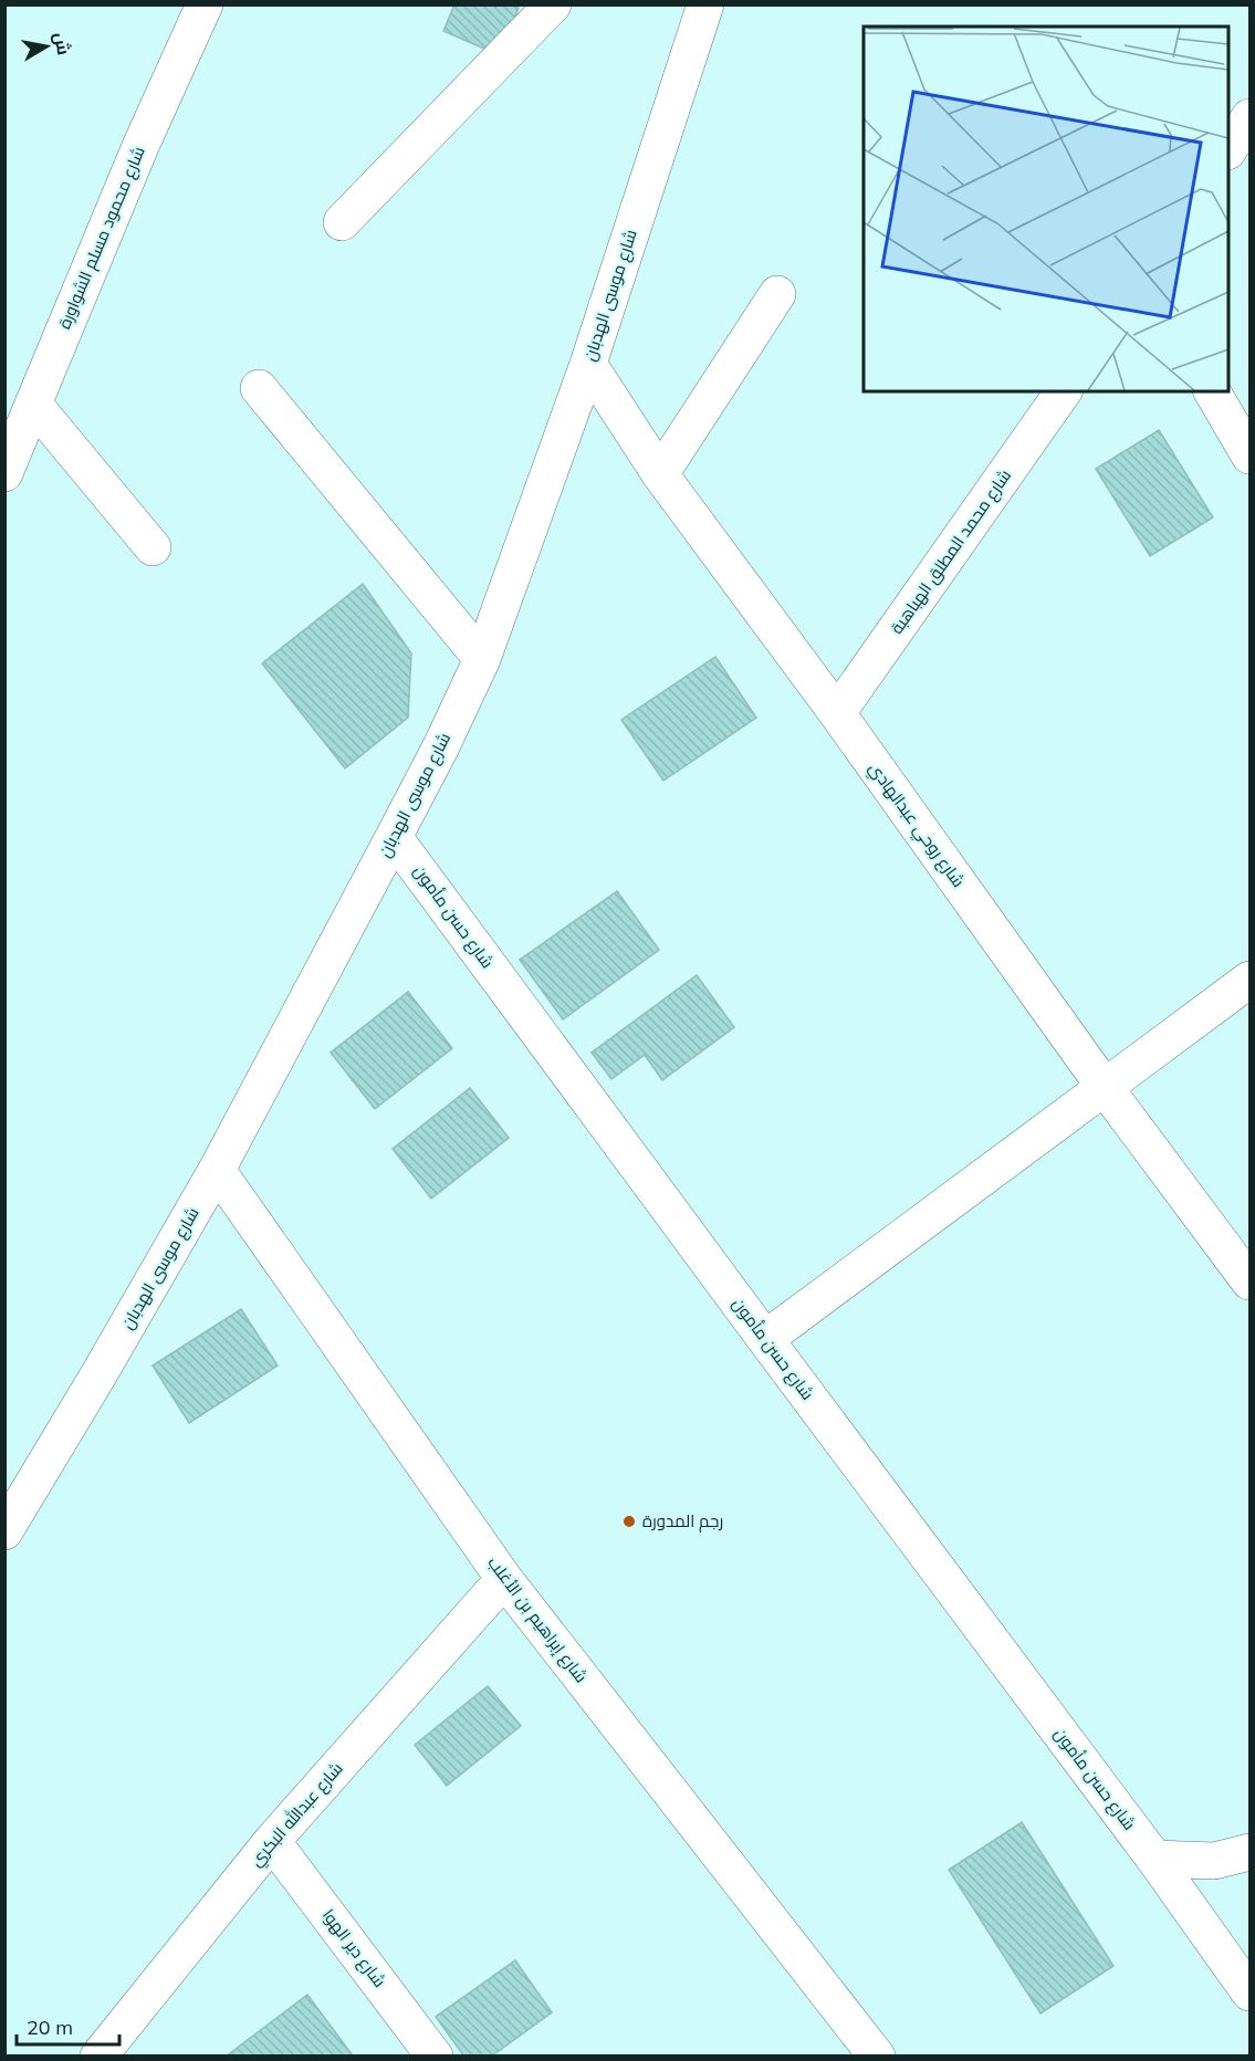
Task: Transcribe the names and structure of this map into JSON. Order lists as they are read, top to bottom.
{
  "streets": {
    "street": [
      "شارع محمود مسلم الشواورة",
      "شارع موسى الهدبان",
      "شارع محمد المطلق الهباهبة",
      "شارع روحي عبدالهادي",
      "شارع حسن مأمون",
      "شارع إبراهيم بن الأغلب",
      "شارع عبدالله البكري",
      "شارع دير الهوا"
    ]
  },
  "crossings": [
    ["شارع موسى الهدبان", "شارع روحي عبدالهادي"],
    ["شارع موسى الهدبان", "شارع حسن مأمون"],
    ["شارع موسى الهدبان", "شارع إبراهيم بن الأغلب"],
    ["شارع محمد المطلق الهباهبة", "شارع روحي عبدالهادي"],
    ["شارع إبراهيم بن الأغلب", "شارع عبدالله البكري"],
    ["شارع عبدالله البكري", "شارع دير الهوا"]
  ],
  "places": ["رجم المدورة"],
  "scale_bar": "20 m",
  "north": "right"
}
